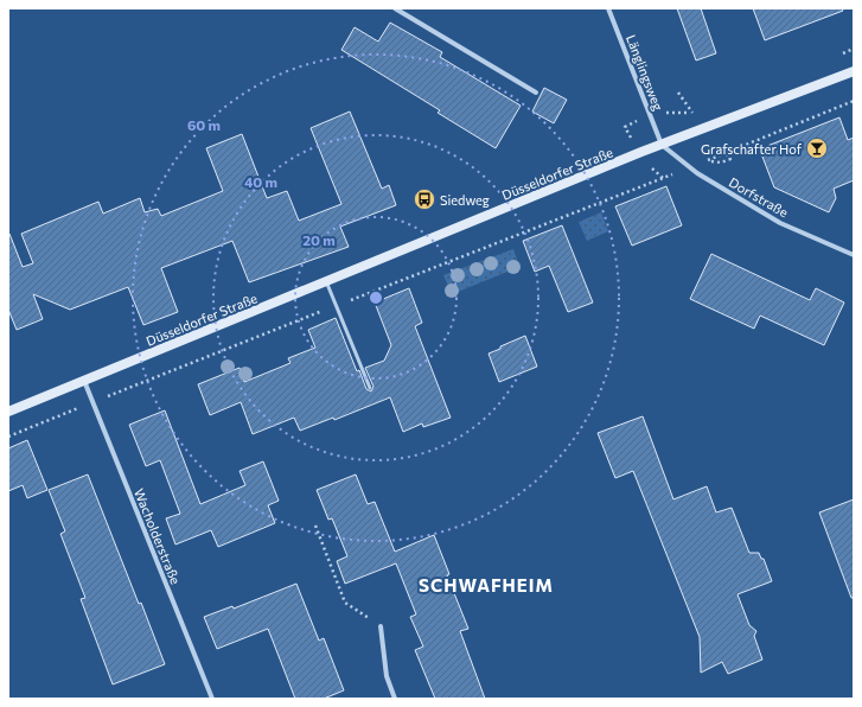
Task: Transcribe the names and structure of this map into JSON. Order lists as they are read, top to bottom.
{
  "streets": {
    "main road": ["Düsseldorfer Straße"],
    "street": ["Länglingsweg", "Dorfstraße", "Wacholderstraße"]
  },
  "crossings": [
    ["Länglingsweg", "Düsseldorfer Straße"],
    ["Länglingsweg", "Dorfstraße"],
    ["Düsseldorfer Straße", "Dorfstraße"],
    ["Düsseldorfer Straße", "Wacholderstraße"]
  ],
  "districts": ["SCHWAFHEIM"],
  "places": {
    "bar": ["Grafschafter Hof"],
    "bus stop": ["Siedweg"]
  },
  "rings": ["60 m", "40 m", "20 m"]
}
